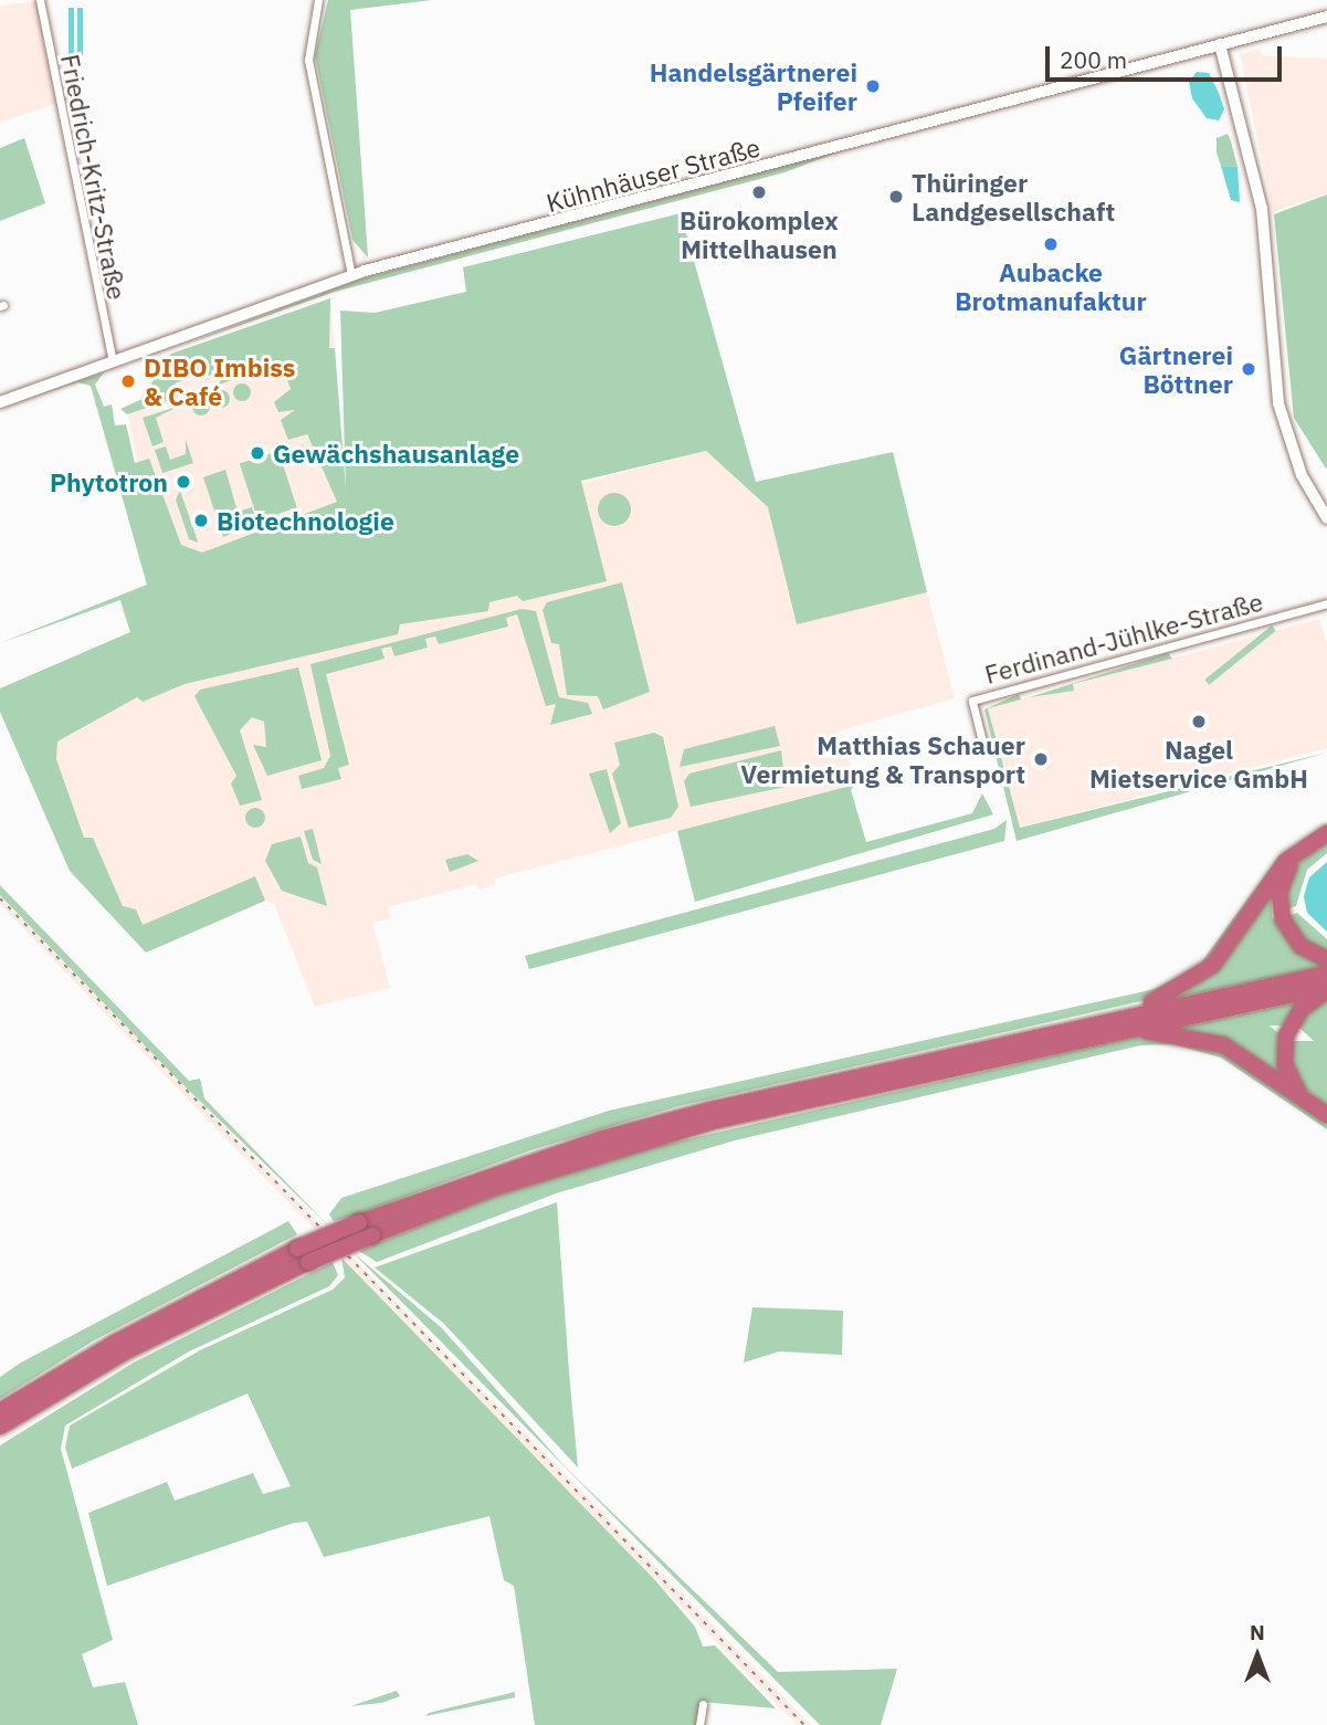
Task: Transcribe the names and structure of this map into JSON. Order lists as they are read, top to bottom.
{
  "streets": {
    "street": ["Kühnhäuser Straße", "Friedrich-Kritz-Straße", "Ferdinand-Jühlke-Straße"]
  },
  "crossings": [
    ["Kühnhäuser Straße", "Friedrich-Kritz-Straße"]
  ],
  "places": [
    "Handelsgärtnerei Pfeifer",
    "Bürokomplex Mittelhausen",
    "Thüringer Landgesellschaft",
    "Aubacke Brotmanufaktur",
    "Gärtnerei Böttner",
    "DIBO Imbiss & Café",
    "Gewächshausanlage",
    "Phytotron",
    "Biotechnologie",
    "Nagel Mietservice GmbH",
    "Matthias Schauer Vermietung & Transport"
  ],
  "scale_bar": "200 m",
  "north": "top"
}
